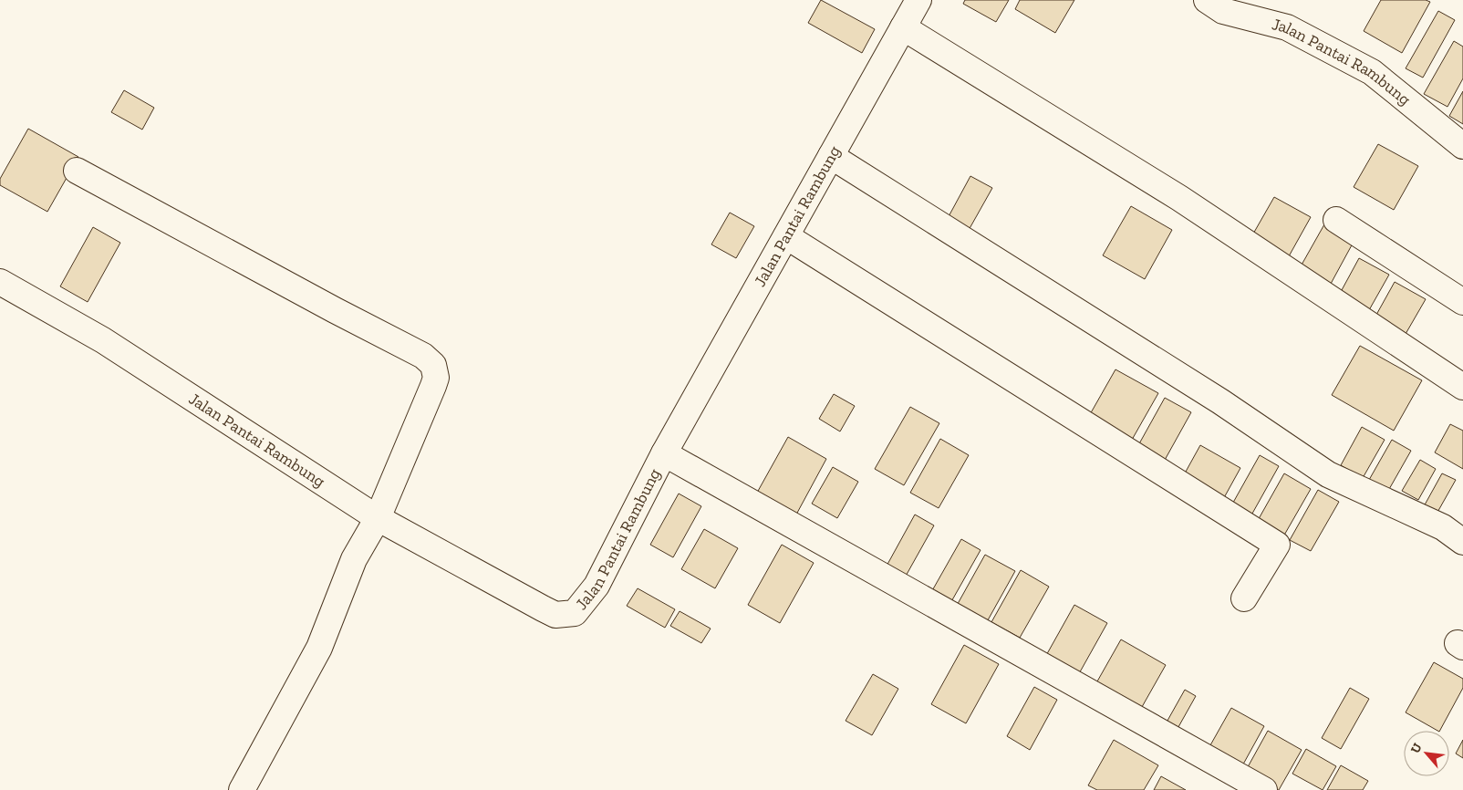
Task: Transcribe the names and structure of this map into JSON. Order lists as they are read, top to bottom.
{
  "streets": {
    "street": ["Jalan Pantai Rambung"]
  },
  "north": "top left"
}
